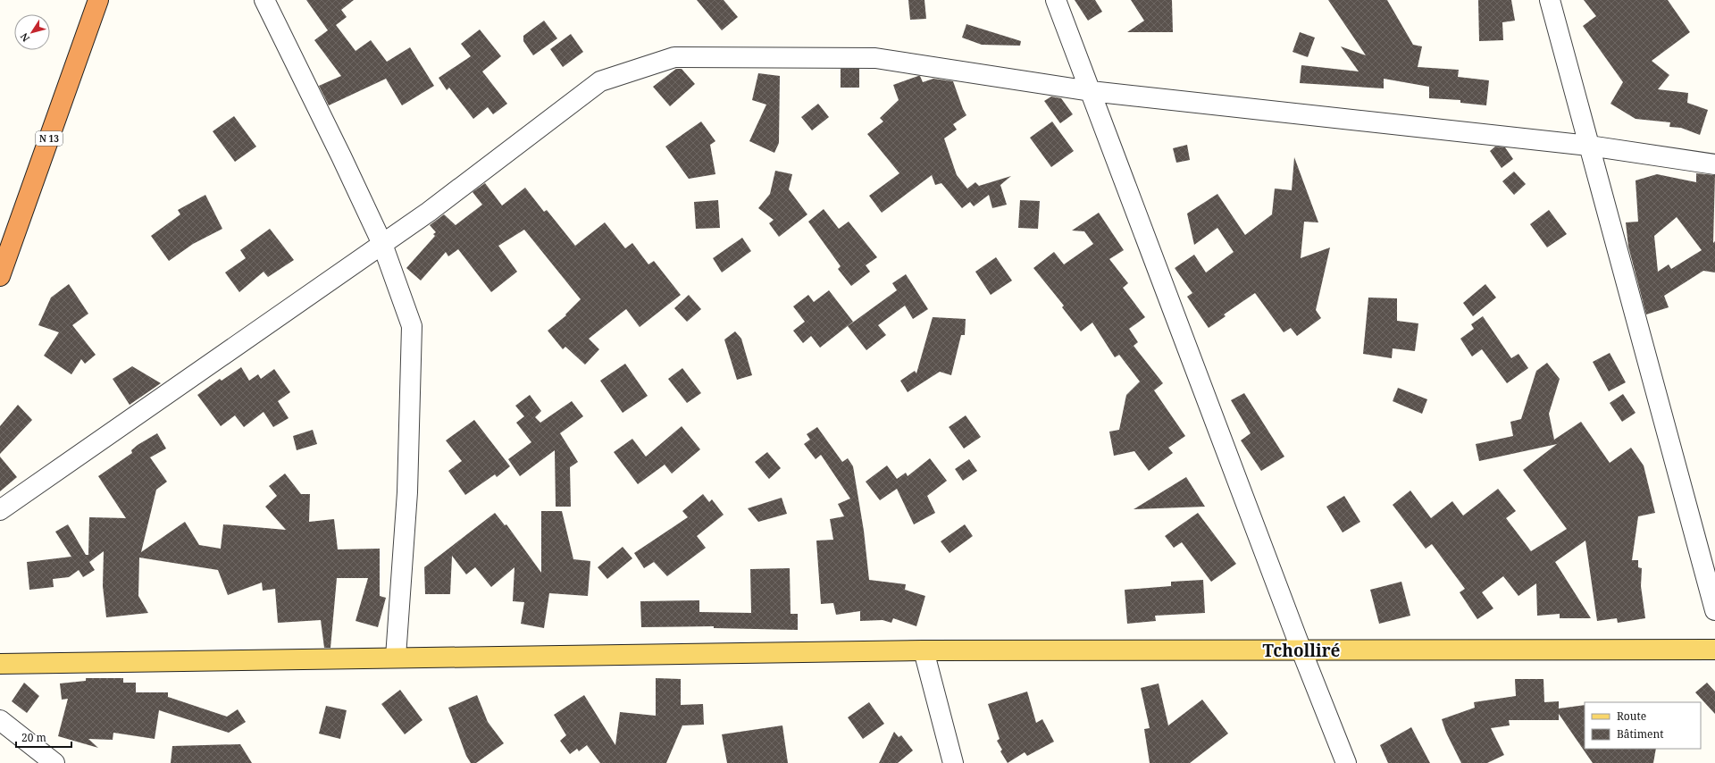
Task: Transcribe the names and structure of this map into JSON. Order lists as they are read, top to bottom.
{
  "streets": {
    "highway": ["N 13"]
  },
  "districts": ["Tcholliré"],
  "legend": ["Route", "Bâtiment"],
  "scale_bar": "20 m",
  "north": "bottom left"
}
